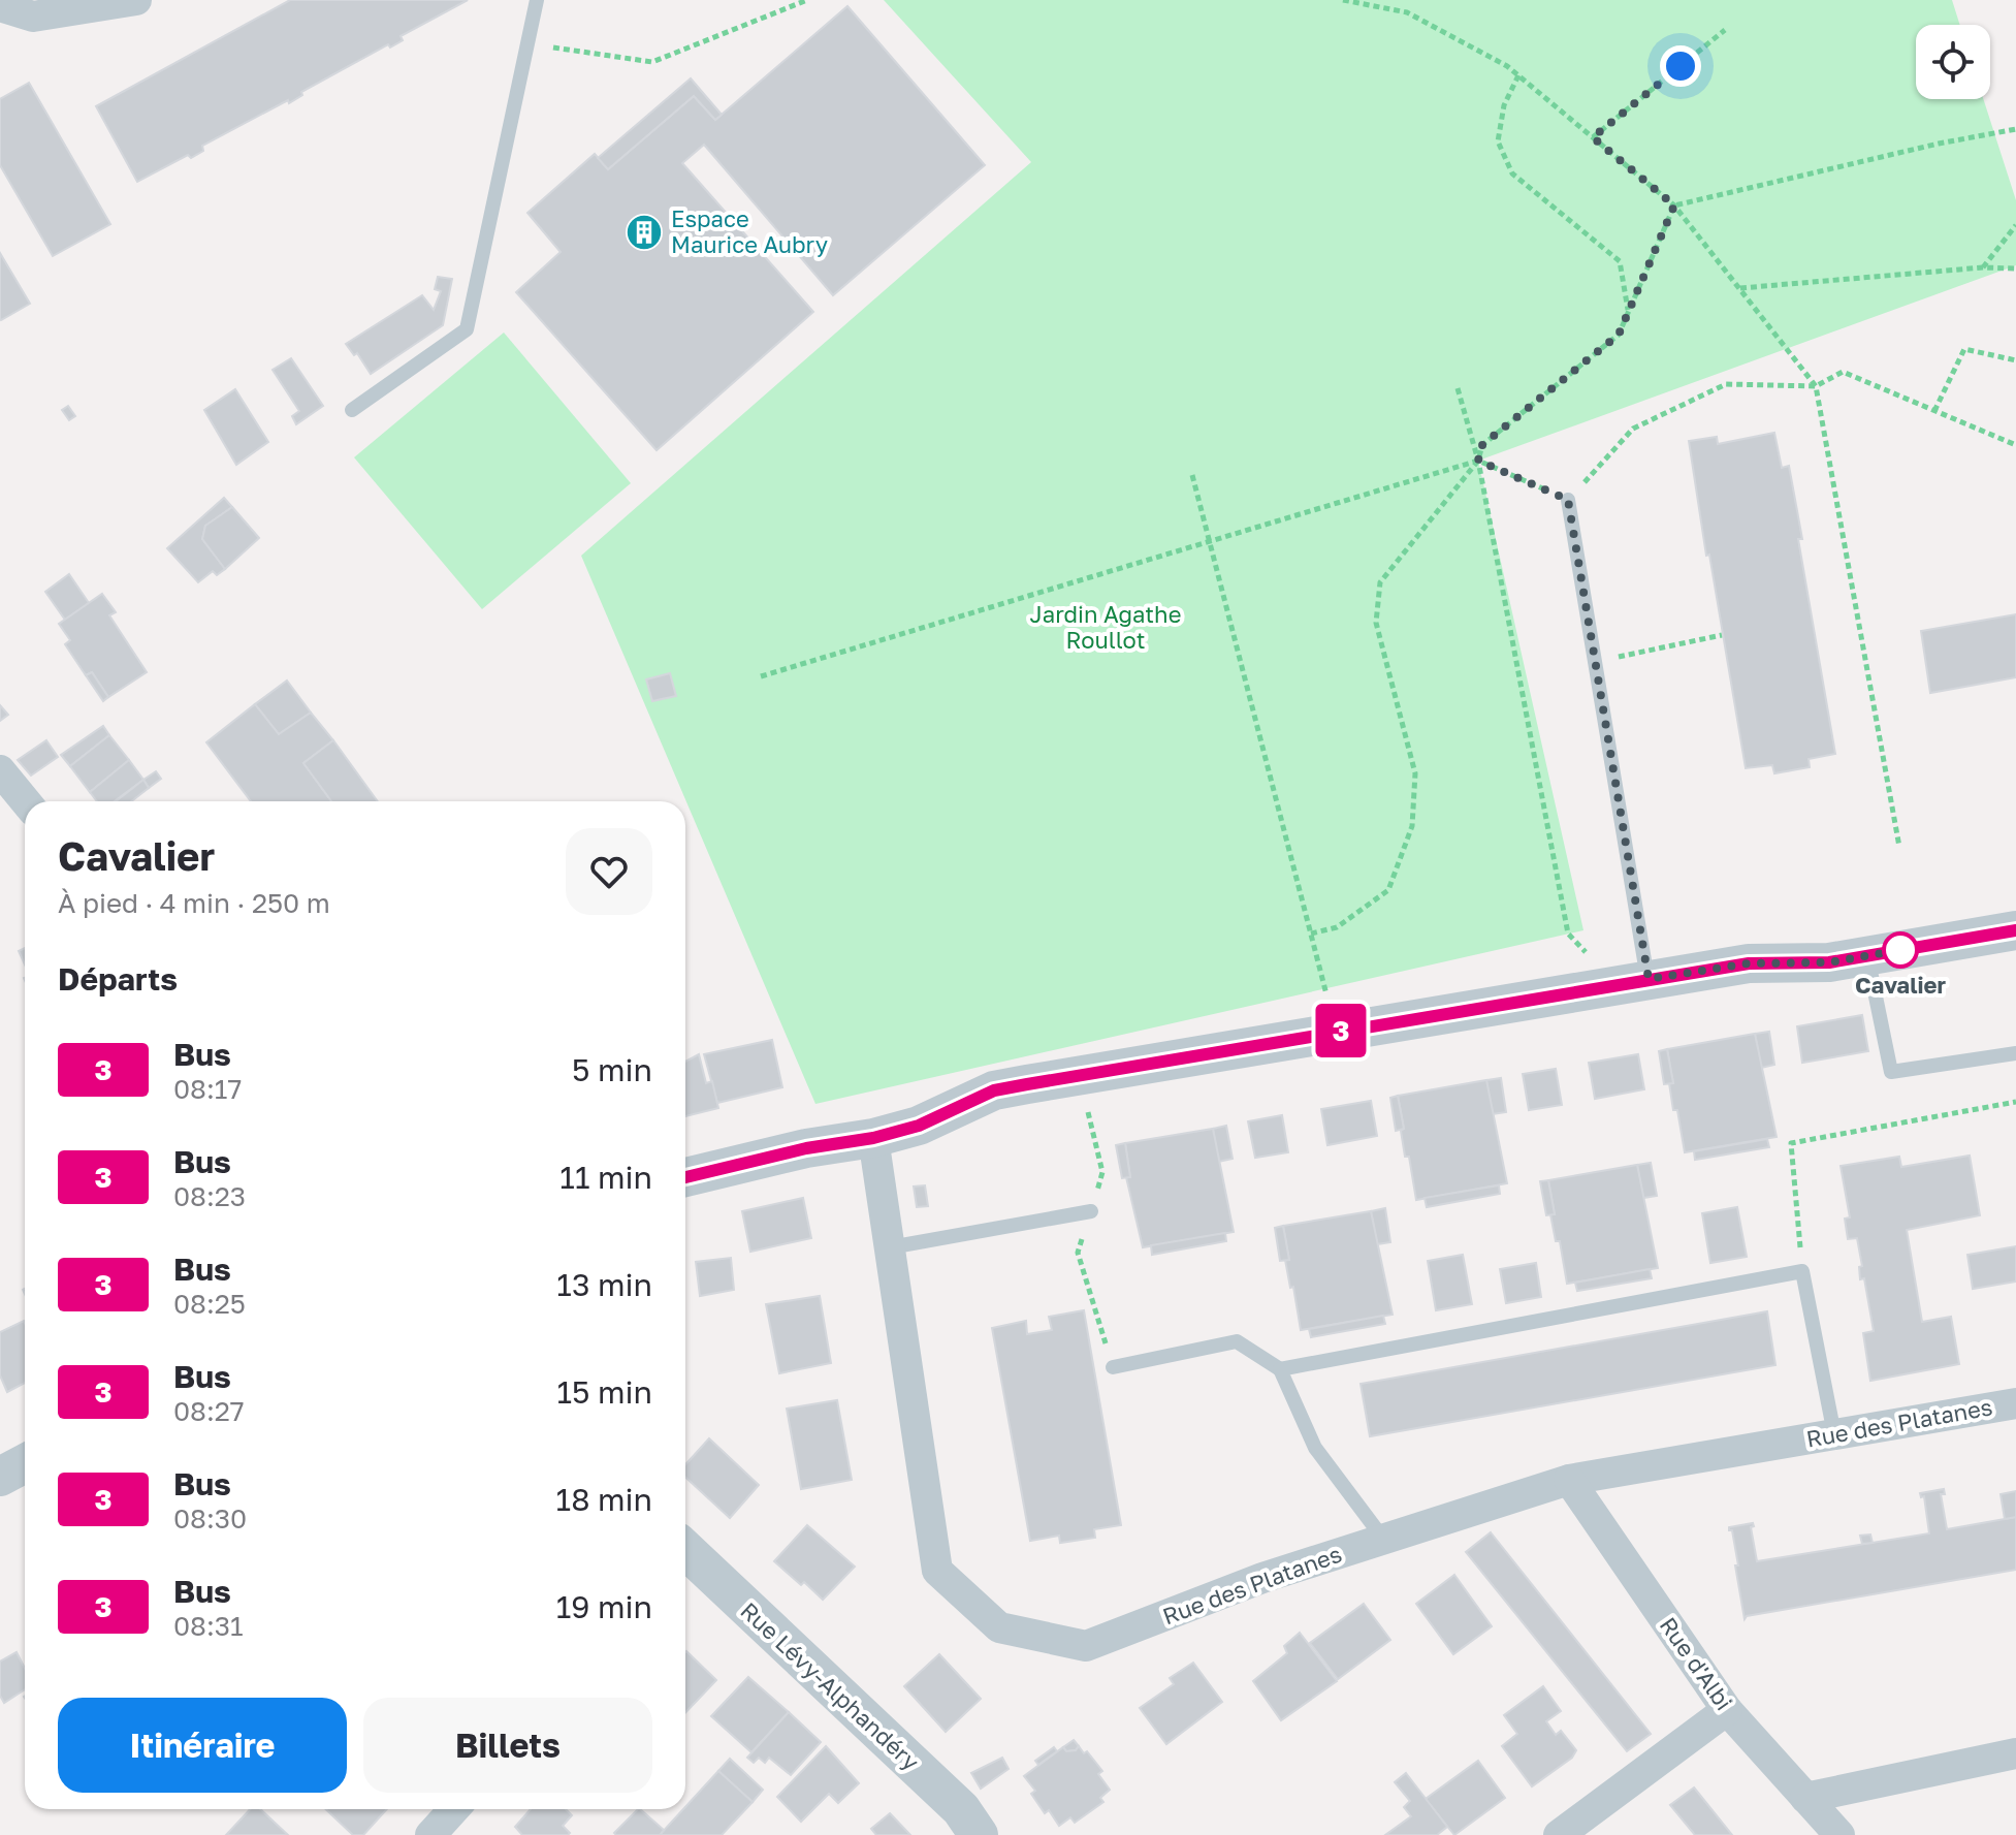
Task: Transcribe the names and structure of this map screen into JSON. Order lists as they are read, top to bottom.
{
  "streets": {
    "street": ["Rue des Platanes", "Rue d'Albi", "Rue Lévy-Alphandéry"]
  },
  "crossings": [
    ["Rue des Platanes", "Rue d'Albi"]
  ],
  "parks": ["Jardin Agathe Roullot"],
  "places": {
    "building": ["Espace Maurice Aubry"],
    "other": ["Cavalier"]
  },
  "lines": ["bus line 3"],
  "page": {
    "on_map": "3",
    "heading": [
      ["Cavalier", "À pied · 4 min · 250 m"],
      "Départs"
    ],
    "list": [
      {
        "mark": "3",
        "name": "Bus",
        "note": "08:17",
        "value": "5 min"
      },
      {
        "mark": "3",
        "name": "Bus",
        "note": "08:23",
        "value": "11 min"
      },
      {
        "mark": "3",
        "name": "Bus",
        "note": "08:25",
        "value": "13 min"
      },
      {
        "mark": "3",
        "name": "Bus",
        "note": "08:27",
        "value": "15 min"
      },
      {
        "mark": "3",
        "name": "Bus",
        "note": "08:30",
        "value": "18 min"
      },
      {
        "mark": "3",
        "name": "Bus",
        "note": "08:31",
        "value": "19 min"
      }
    ],
    "buttons": ["Itinéraire", "Billets"]
  }
}
